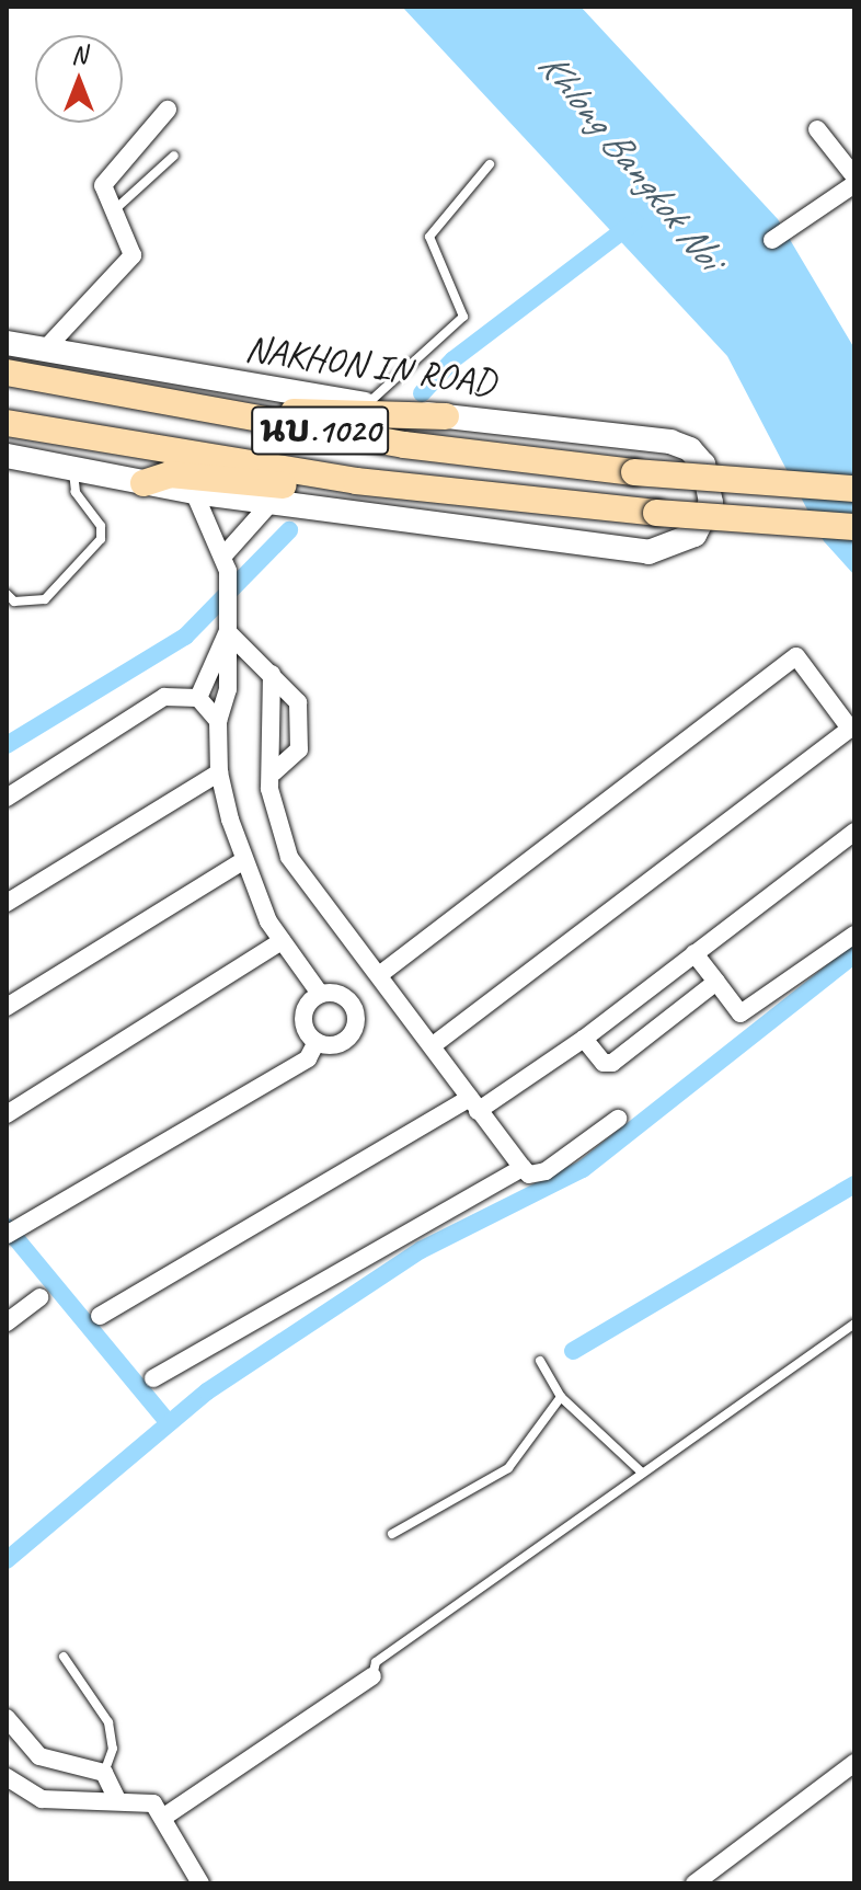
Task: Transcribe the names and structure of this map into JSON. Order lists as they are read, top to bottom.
{
  "streets": {
    "main road": ["NAKHON IN ROAD", "นบ.1020"]
  },
  "water": ["Khlong Bangkok Noi"],
  "north": "top"
}
